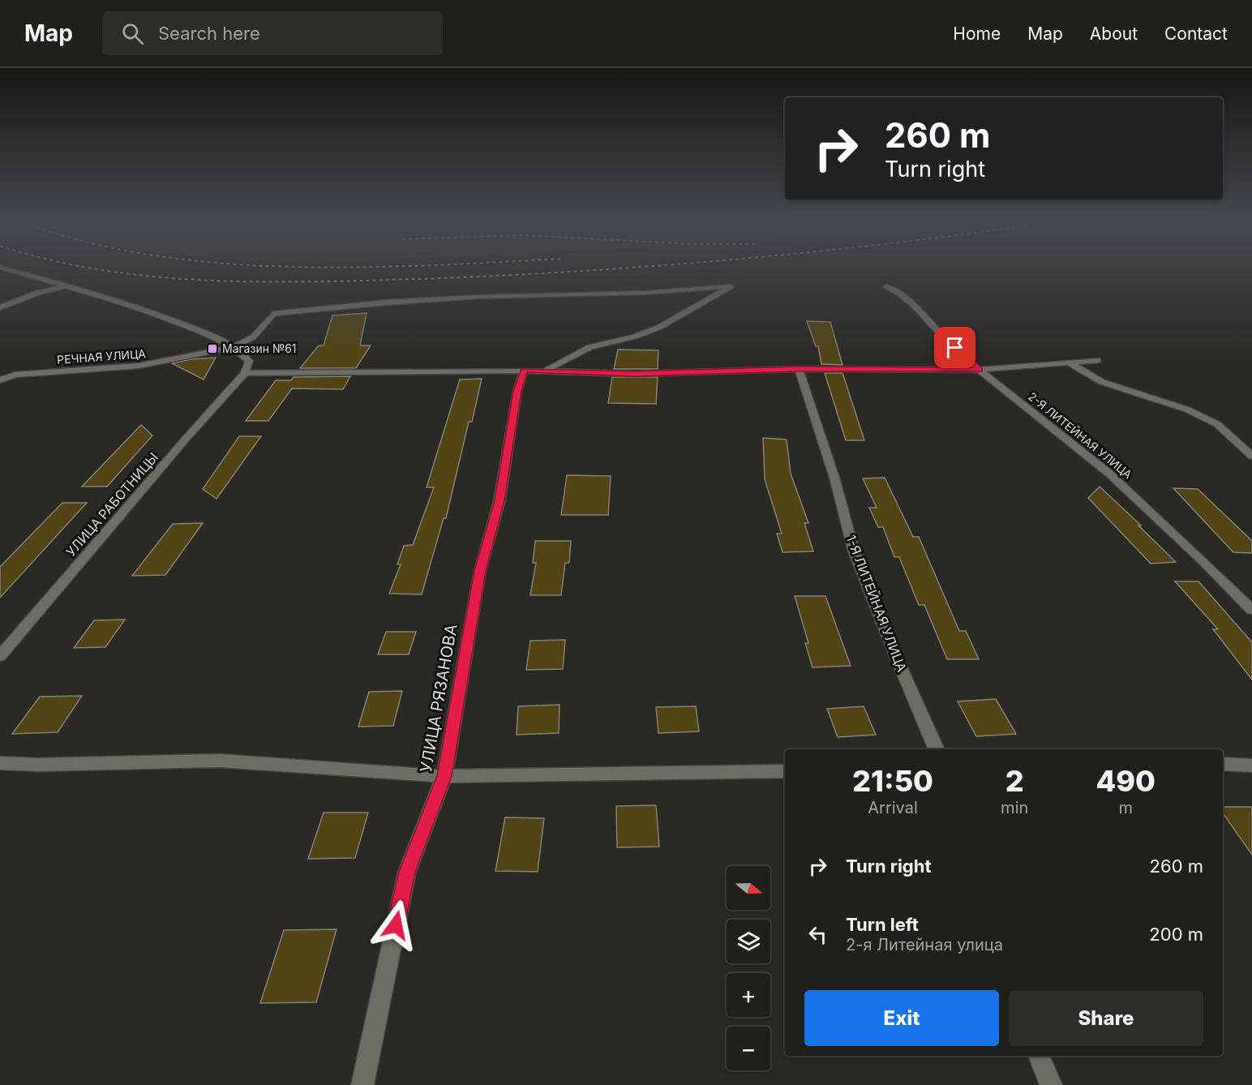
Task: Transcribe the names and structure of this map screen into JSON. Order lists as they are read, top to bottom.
{
  "streets": {
    "street": [
      "РЕЧНАЯ УЛИЦА",
      "2-Я ЛИТЕЙНАЯ УЛИЦА",
      "УЛИЦА РАБОТНИЦЫ",
      "1-Я ЛИТЕЙНАЯ УЛИЦА",
      "УЛИЦА РЯЗАНОВА"
    ]
  },
  "places": {
    "transit": ["Магазин №61"]
  },
  "north": "right",
  "page": {
    "header": "Map",
    "search": "Search here",
    "nav": [
      "Home",
      "Map",
      "About",
      "Contact"
    ],
    "turn": ["260 m", "Turn right"],
    "eta": [
      "21:50",
      "Arrival",
      "2",
      "min",
      "490",
      "m"
    ],
    "list": [
      {
        "name": "Turn right",
        "value": "260 m"
      },
      {
        "name": "Turn left",
        "note": "2-я Литейная улица",
        "value": "200 m"
      }
    ],
    "map_buttons": ["+", "−"],
    "buttons": ["Exit", "Share"]
  }
}
